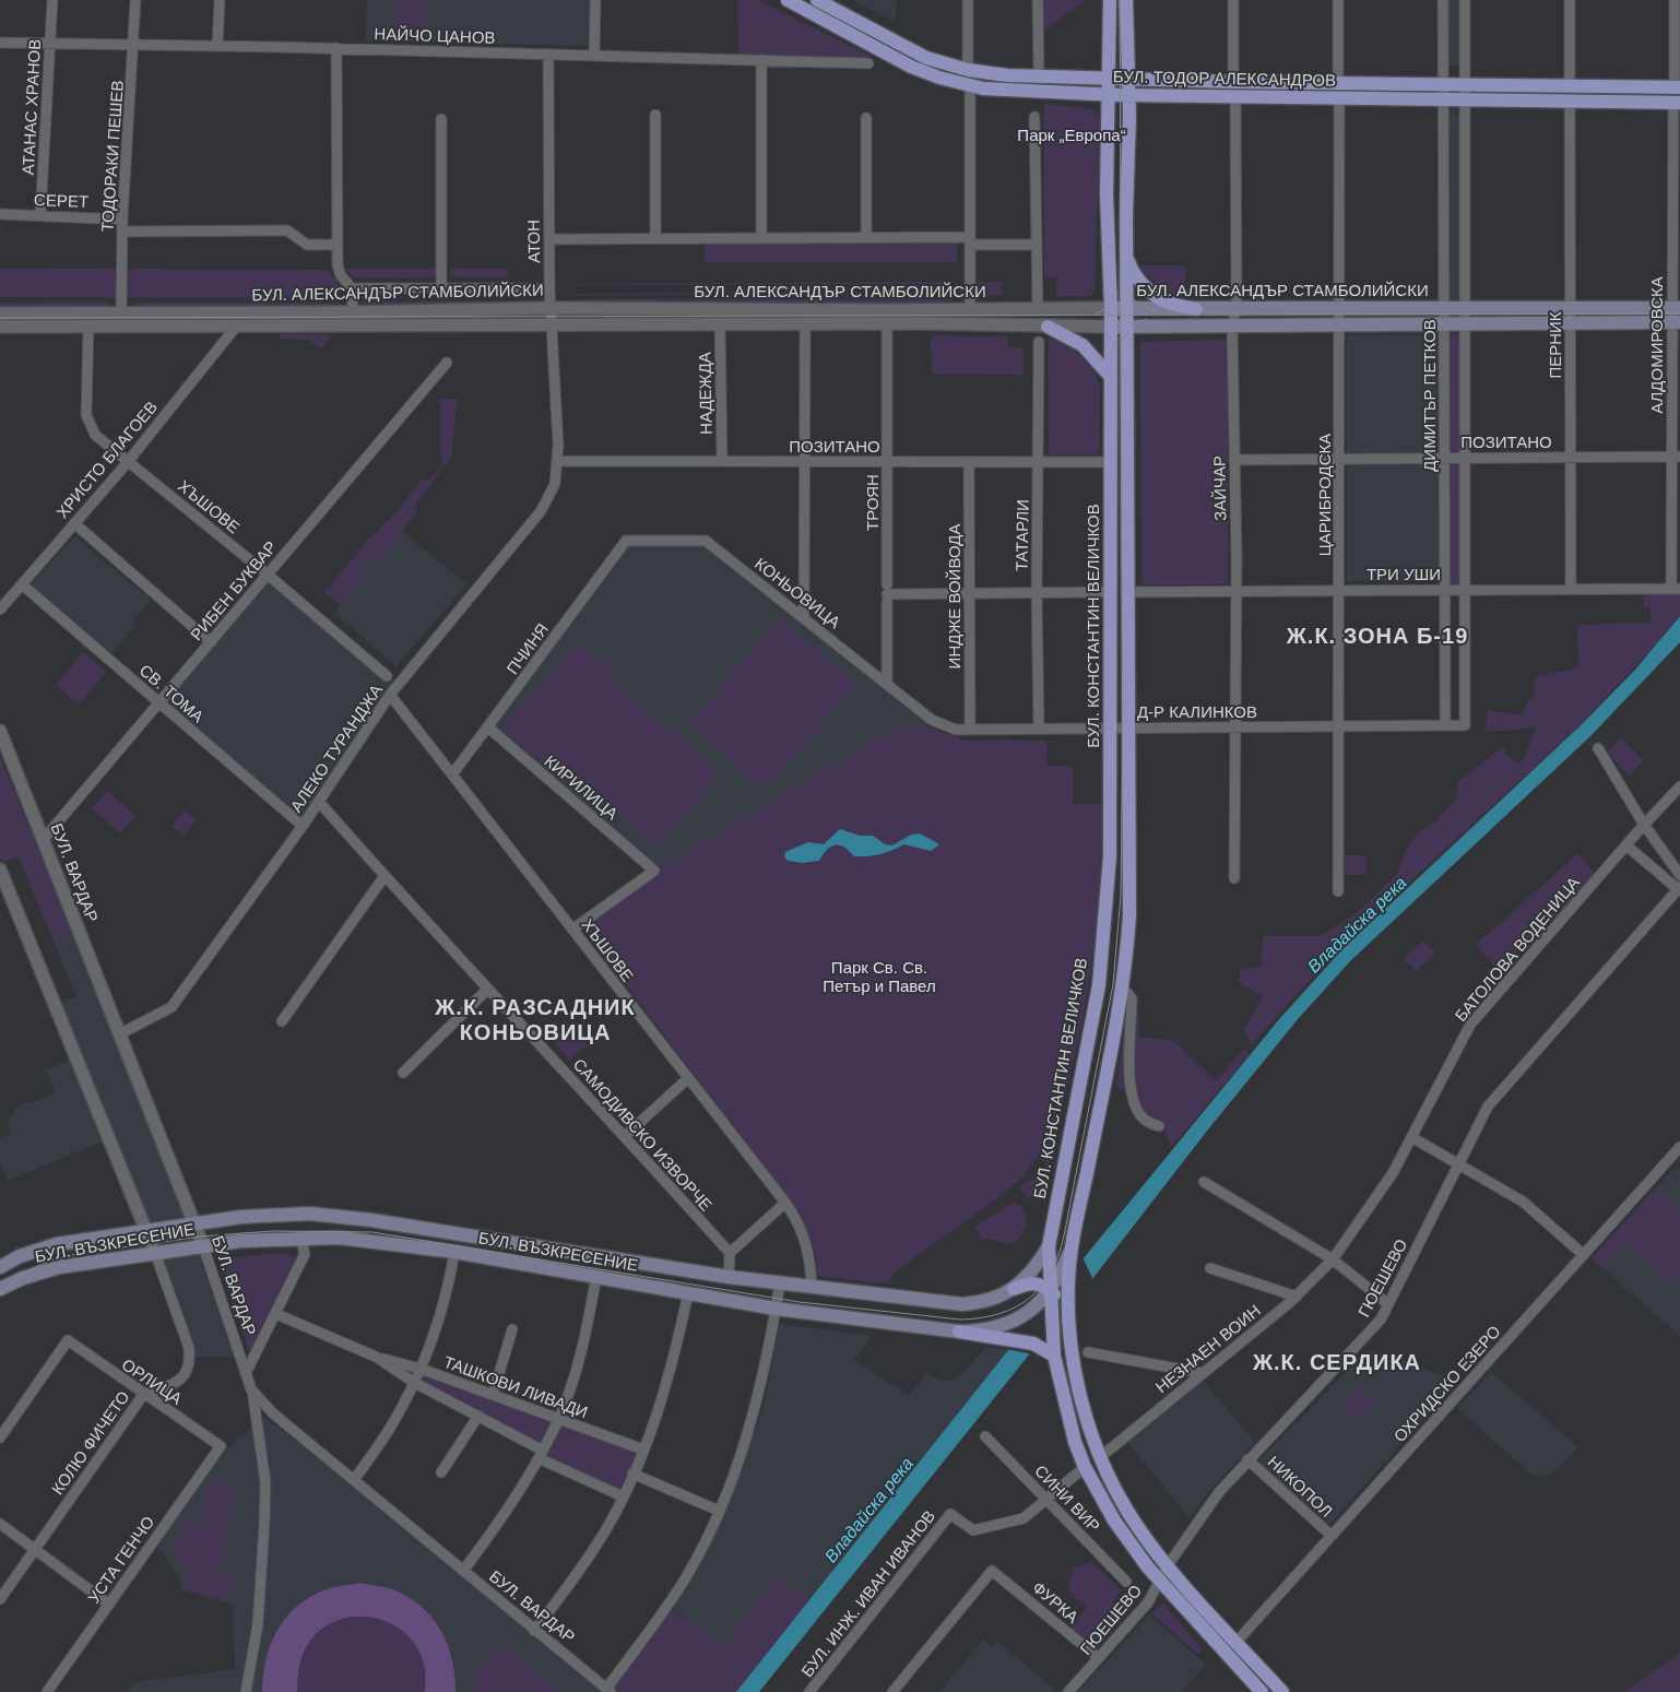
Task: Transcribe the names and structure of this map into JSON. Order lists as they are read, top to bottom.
{
  "streets": {
    "main road": [
      "БУЛ. ТОДОР АЛЕКСАНДРОВ",
      "БУЛ. АЛЕКСАНДЪР СТАМБОЛИЙСКИ",
      "БУЛ. КОНСТАНТИН ВЕЛИЧКОВ",
      "БУЛ. ВЪЗКРЕСЕНИЕ"
    ],
    "street": [
      "НАЙЧО ЦАНОВ",
      "АТАНАС ХРАНОВ",
      "ТОДОРАКИ ПЕШЕВ",
      "СЕРЕТ",
      "АТОН",
      "ПЕРНИК",
      "АЛДОМИРОВСКА",
      "НАДЕЖДА",
      "ДИМИТЪР ПЕТКОВ",
      "ПОЗИТАНО",
      "ХРИСТО БЛАГОЕВ",
      "ЗАЙЧАР",
      "ЦАРИБРОДСКА",
      "ТРОЯН",
      "ХЪШОВЕ",
      "ТАТАРЛИ",
      "ТРИ УШИ",
      "РИБЕН БУКВАР",
      "КОНЬОВИЦА",
      "ИНДЖЕ ВОЙВОДА",
      "ПЧИНЯ",
      "СВ. ТОМА",
      "Д-Р КАЛИНКОВ",
      "АЛЕКО ТУРАНДЖА",
      "КИРИЛИЦА",
      "БУЛ. ВАРДАР",
      "БАТОЛОВА ВОДЕНИЦА",
      "САМОДИВСКО ИЗВОРЧЕ",
      "ГЮЕШЕВО",
      "НЕЗНАЕН ВОИН",
      "ОРЛИЦА",
      "ОХРИДСКО ЕЗЕРО",
      "ТАШКОВИ ЛИВАДИ",
      "КОЛЮ ФИЧЕТО",
      "НИКОПОЛ",
      "СИНИ ВИР",
      "УСТА ГЕНЧО",
      "БУЛ. ИНЖ. ИВАН ИВАНОВ",
      "ФУРКА"
    ]
  },
  "crossings": [
    ["НАЙЧО ЦАНОВ", "АТАНАС ХРАНОВ"],
    ["НАЙЧО ЦАНОВ", "ТОДОРАКИ ПЕШЕВ"],
    ["НАЙЧО ЦАНОВ", "АТОН"],
    ["БУЛ. ТОДОР АЛЕКСАНДРОВ", "ПЕРНИК"],
    ["БУЛ. ТОДОР АЛЕКСАНДРОВ", "АЛДОМИРОВСКА"],
    ["БУЛ. ТОДОР АЛЕКСАНДРОВ", "ДИМИТЪР ПЕТКОВ"],
    ["БУЛ. ТОДОР АЛЕКСАНДРОВ", "ЗАЙЧАР"],
    ["БУЛ. ТОДОР АЛЕКСАНДРОВ", "ЦАРИБРОДСКА"],
    ["БУЛ. ТОДОР АЛЕКСАНДРОВ", "БУЛ. КОНСТАНТИН ВЕЛИЧКОВ"],
    ["АТАНАС ХРАНОВ", "СЕРЕТ"],
    ["ТОДОРАКИ ПЕШЕВ", "СЕРЕТ"],
    ["ТОДОРАКИ ПЕШЕВ", "БУЛ. АЛЕКСАНДЪР СТАМБОЛИЙСКИ"],
    ["АТОН", "БУЛ. АЛЕКСАНДЪР СТАМБОЛИЙСКИ"],
    ["АТОН", "ПОЗИТАНО"],
    ["АТОН", "АЛЕКО ТУРАНДЖА"],
    ["БУЛ. АЛЕКСАНДЪР СТАМБОЛИЙСКИ", "ПЕРНИК"],
    ["БУЛ. АЛЕКСАНДЪР СТАМБОЛИЙСКИ", "АЛДОМИРОВСКА"],
    ["БУЛ. АЛЕКСАНДЪР СТАМБОЛИЙСКИ", "НАДЕЖДА"],
    ["БУЛ. АЛЕКСАНДЪР СТАМБОЛИЙСКИ", "ДИМИТЪР ПЕТКОВ"],
    ["БУЛ. АЛЕКСАНДЪР СТАМБОЛИЙСКИ", "ХРИСТО БЛАГОЕВ"],
    ["БУЛ. АЛЕКСАНДЪР СТАМБОЛИЙСКИ", "ЗАЙЧАР"],
    ["БУЛ. АЛЕКСАНДЪР СТАМБОЛИЙСКИ", "ЦАРИБРОДСКА"],
    ["БУЛ. АЛЕКСАНДЪР СТАМБОЛИЙСКИ", "ТРОЯН"],
    ["БУЛ. АЛЕКСАНДЪР СТАМБОЛИЙСКИ", "ХЪШОВЕ"],
    ["БУЛ. АЛЕКСАНДЪР СТАМБОЛИЙСКИ", "БУЛ. КОНСТАНТИН ВЕЛИЧКОВ"],
    ["ПЕРНИК", "ПОЗИТАНО"],
    ["ПЕРНИК", "ТРИ УШИ"],
    ["АЛДОМИРОВСКА", "ПОЗИТАНО"],
    ["АЛДОМИРОВСКА", "ТРИ УШИ"],
    ["НАДЕЖДА", "ПОЗИТАНО"],
    ["ДИМИТЪР ПЕТКОВ", "ПОЗИТАНО"],
    ["ДИМИТЪР ПЕТКОВ", "ТРИ УШИ"],
    ["ДИМИТЪР ПЕТКОВ", "Д-Р КАЛИНКОВ"],
    ["ПОЗИТАНО", "ЗАЙЧАР"],
    ["ПОЗИТАНО", "ЦАРИБРОДСКА"],
    ["ПОЗИТАНО", "ТРОЯН"],
    ["ПОЗИТАНО", "ТАТАРЛИ"],
    ["ПОЗИТАНО", "ИНДЖЕ ВОЙВОДА"],
    ["ПОЗИТАНО", "БУЛ. КОНСТАНТИН ВЕЛИЧКОВ"],
    ["ПОЗИТАНО", "АЛЕКО ТУРАНДЖА"],
    ["ХРИСТО БЛАГОЕВ", "ХЪШОВЕ"],
    ["ХРИСТО БЛАГОЕВ", "СВ. ТОМА"],
    ["ЗАЙЧАР", "ТРИ УШИ"],
    ["ЗАЙЧАР", "Д-Р КАЛИНКОВ"],
    ["ЦАРИБРОДСКА", "ТРИ УШИ"],
    ["ЦАРИБРОДСКА", "Д-Р КАЛИНКОВ"],
    ["ТРОЯН", "КОНЬОВИЦА"],
    ["ХЪШОВЕ", "РИБЕН БУКВАР"],
    ["ХЪШОВЕ", "ПЧИНЯ"],
    ["ХЪШОВЕ", "АЛЕКО ТУРАНДЖА"],
    ["ХЪШОВЕ", "КИРИЛИЦА"],
    ["ХЪШОВЕ", "БУЛ. ВЪЗКРЕСЕНИЕ"],
    ["ТАТАРЛИ", "Д-Р КАЛИНКОВ"],
    ["ТРИ УШИ", "Д-Р КАЛИНКОВ"],
    ["РИБЕН БУКВАР", "СВ. ТОМА"],
    ["РИБЕН БУКВАР", "БУЛ. ВАРДАР"],
    ["КОНЬОВИЦА", "ПЧИНЯ"],
    ["КОНЬОВИЦА", "Д-Р КАЛИНКОВ"],
    ["ИНДЖЕ ВОЙВОДА", "Д-Р КАЛИНКОВ"],
    ["БУЛ. КОНСТАНТИН ВЕЛИЧКОВ", "Д-Р КАЛИНКОВ"],
    ["БУЛ. КОНСТАНТИН ВЕЛИЧКОВ", "БУЛ. ВЪЗКРЕСЕНИЕ"],
    ["БУЛ. КОНСТАНТИН ВЕЛИЧКОВ", "ГЮЕШЕВО"],
    ["ПЧИНЯ", "КИРИЛИЦА"],
    ["СВ. ТОМА", "АЛЕКО ТУРАНДЖА"],
    ["АЛЕКО ТУРАНДЖА", "БУЛ. ВАРДАР"],
    ["АЛЕКО ТУРАНДЖА", "САМОДИВСКО ИЗВОРЧЕ"],
    ["БУЛ. ВАРДАР", "БУЛ. ВЪЗКРЕСЕНИЕ"],
    ["БАТОЛОВА ВОДЕНИЦА", "НЕЗНАЕН ВОИН"],
    ["БУЛ. ВЪЗКРЕСЕНИЕ", "КОЛЮ ФИЧЕТО"],
    ["ГЮЕШЕВО", "НИКОПОЛ"],
    ["ГЮЕШЕВО", "ФУРКА"],
    ["ОРЛИЦА", "КОЛЮ ФИЧЕТО"],
    ["ОРЛИЦА", "УСТА ГЕНЧО"],
    ["ОХРИДСКО ЕЗЕРО", "НИКОПОЛ"],
    ["СИНИ ВИР", "БУЛ. ИНЖ. ИВАН ИВАНОВ"]
  ],
  "districts": ["Ж.К. ЗОНА Б-19", "Ж.К. РАЗСАДНИК КОНЬОВИЦА", "Ж.К. СЕРДИКА"],
  "water": ["Владайска река"],
  "parks": ["Парк „Европа“", "Парк Св. Св. Петър и Павел"]
}
